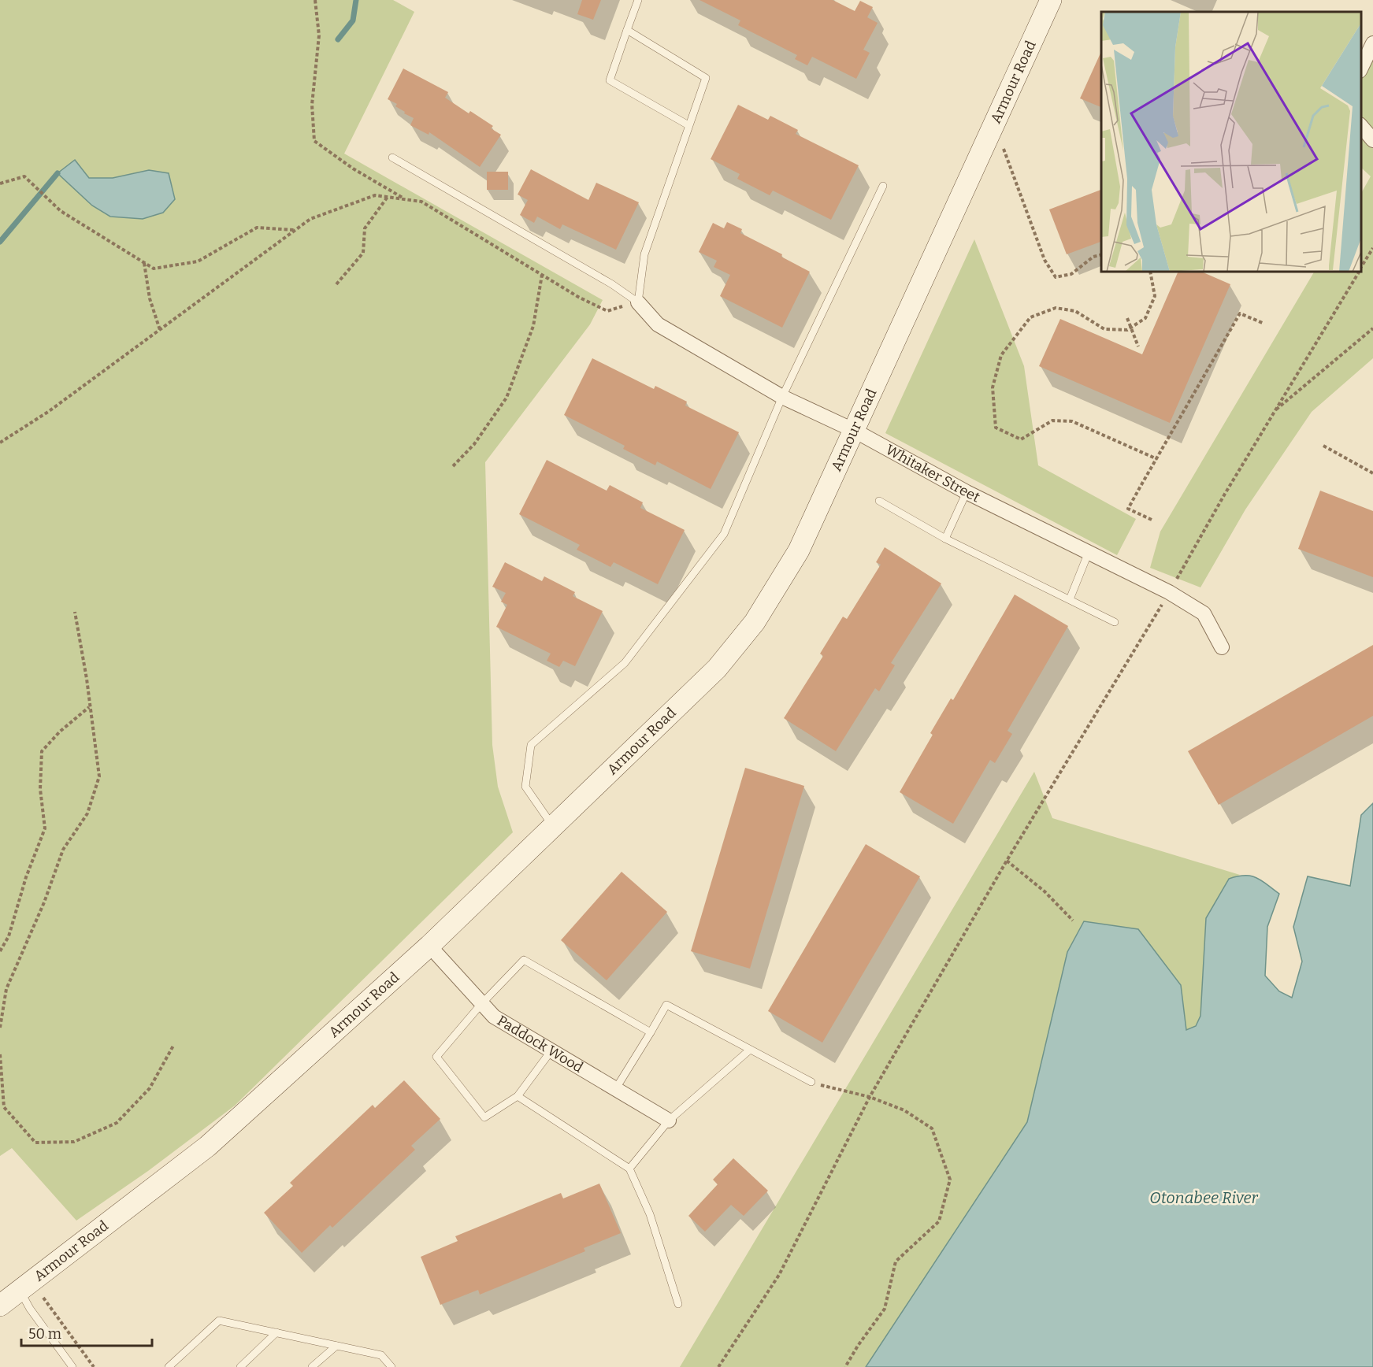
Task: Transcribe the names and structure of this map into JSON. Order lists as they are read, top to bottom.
{
  "streets": {
    "main road": ["Armour Road"],
    "street": ["Whitaker Street", "Paddock Wood"]
  },
  "crossings": [
    ["Armour Road", "Whitaker Street"],
    ["Armour Road", "Paddock Wood"]
  ],
  "water": ["Otonabee River"],
  "scale_bar": "50 m"
}
